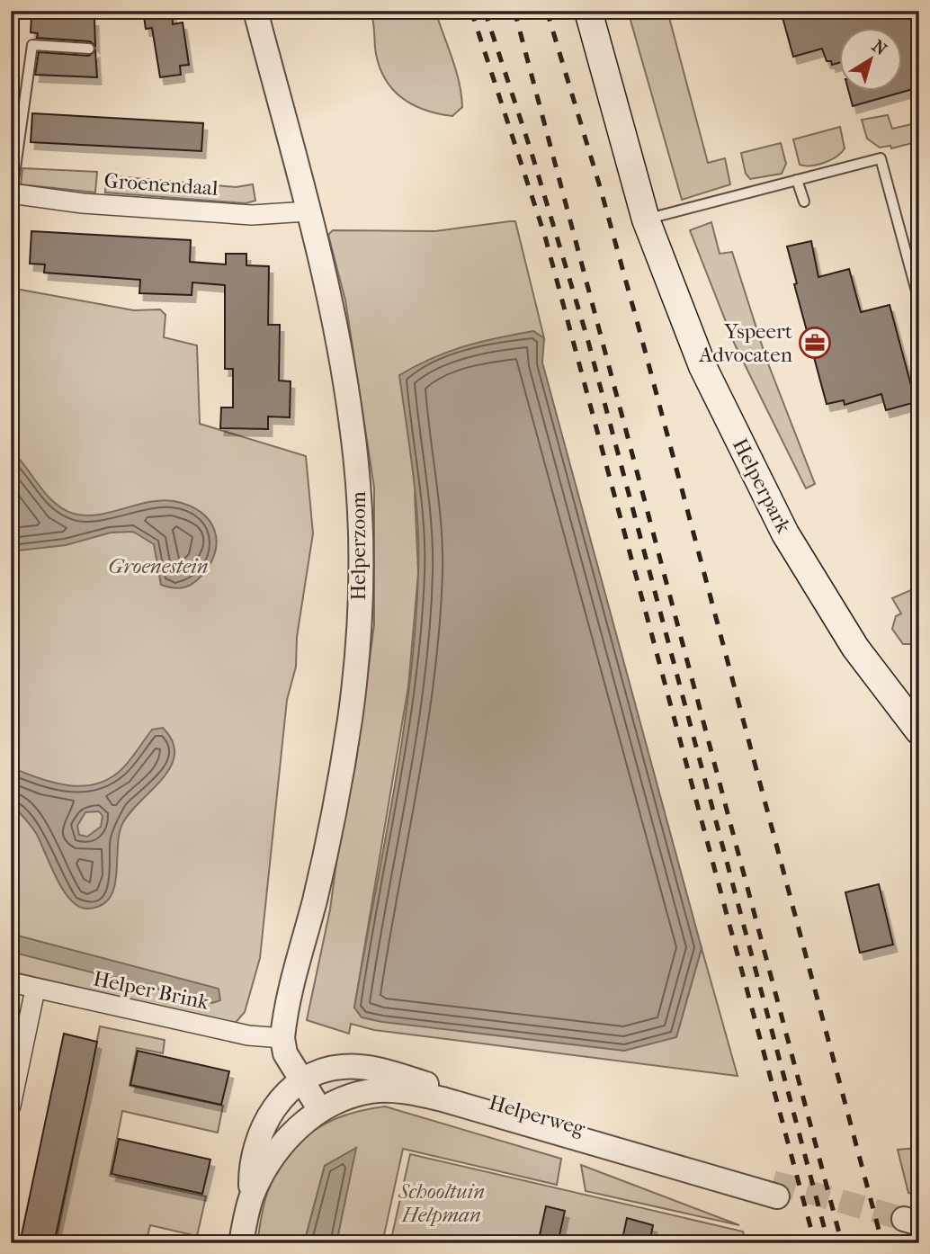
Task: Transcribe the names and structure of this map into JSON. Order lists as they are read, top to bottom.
{
  "streets": {
    "main road": ["Helperpark"],
    "street": [
      "Groenendaal",
      "Helperzoom",
      "Helper Brink",
      "Helperweg"
    ]
  },
  "crossings": [
    ["Groenendaal", "Helperzoom"],
    ["Helperzoom", "Helper Brink"]
  ],
  "parks": ["Groenestein", "Schooltuin Helpman"],
  "places": {
    "office": ["Yspeert Advocaten"]
  },
  "north": "top right"
}
